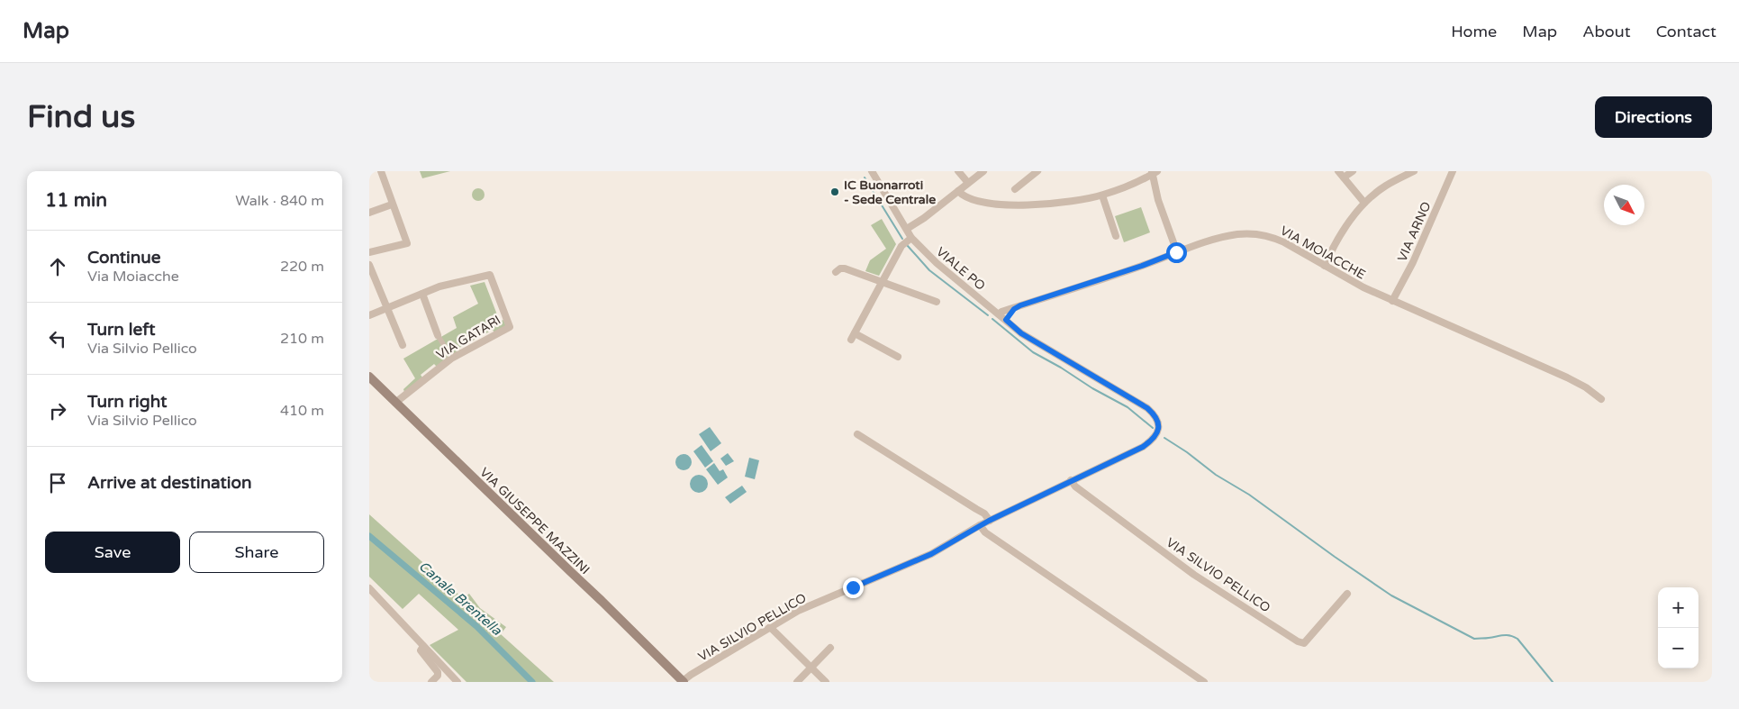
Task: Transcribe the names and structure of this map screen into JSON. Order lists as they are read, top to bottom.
{
  "streets": {
    "main road": ["VIA GIUSEPPE MAZZINI"],
    "street": [
      "VIA ARNO",
      "VIA MOIACCHE",
      "VIALE PO",
      "VIA GATARI",
      "VIA SILVIO PELLICO"
    ]
  },
  "crossings": [
    ["VIA ARNO", "VIA MOIACCHE"],
    ["VIA MOIACCHE", "VIALE PO"],
    ["VIA MOIACCHE", "VIA SILVIO PELLICO"],
    ["VIALE PO", "VIA SILVIO PELLICO"],
    ["VIA GATARI", "VIA GIUSEPPE MAZZINI"],
    ["VIA GIUSEPPE MAZZINI", "VIA SILVIO PELLICO"]
  ],
  "water": ["Canale Brentella"],
  "places": ["IC Buonarroti - Sede Centrale"],
  "north": "bottom right",
  "page": {
    "header": "Map",
    "nav": [
      "Home",
      "Map",
      "About",
      "Contact"
    ],
    "buttons": [
      "Directions",
      ["Save", "Share"]
    ],
    "title": "Find us",
    "heading": ["11 min", "Walk · 840 m"],
    "list": [
      ["Continue", "Via Moiacche", "220 m"],
      ["Turn left", "Via Silvio Pellico", "210 m"],
      ["Turn right", "Via Silvio Pellico", "410 m"],
      "Arrive at destination"
    ],
    "map_buttons": ["+", "−"]
  }
}
